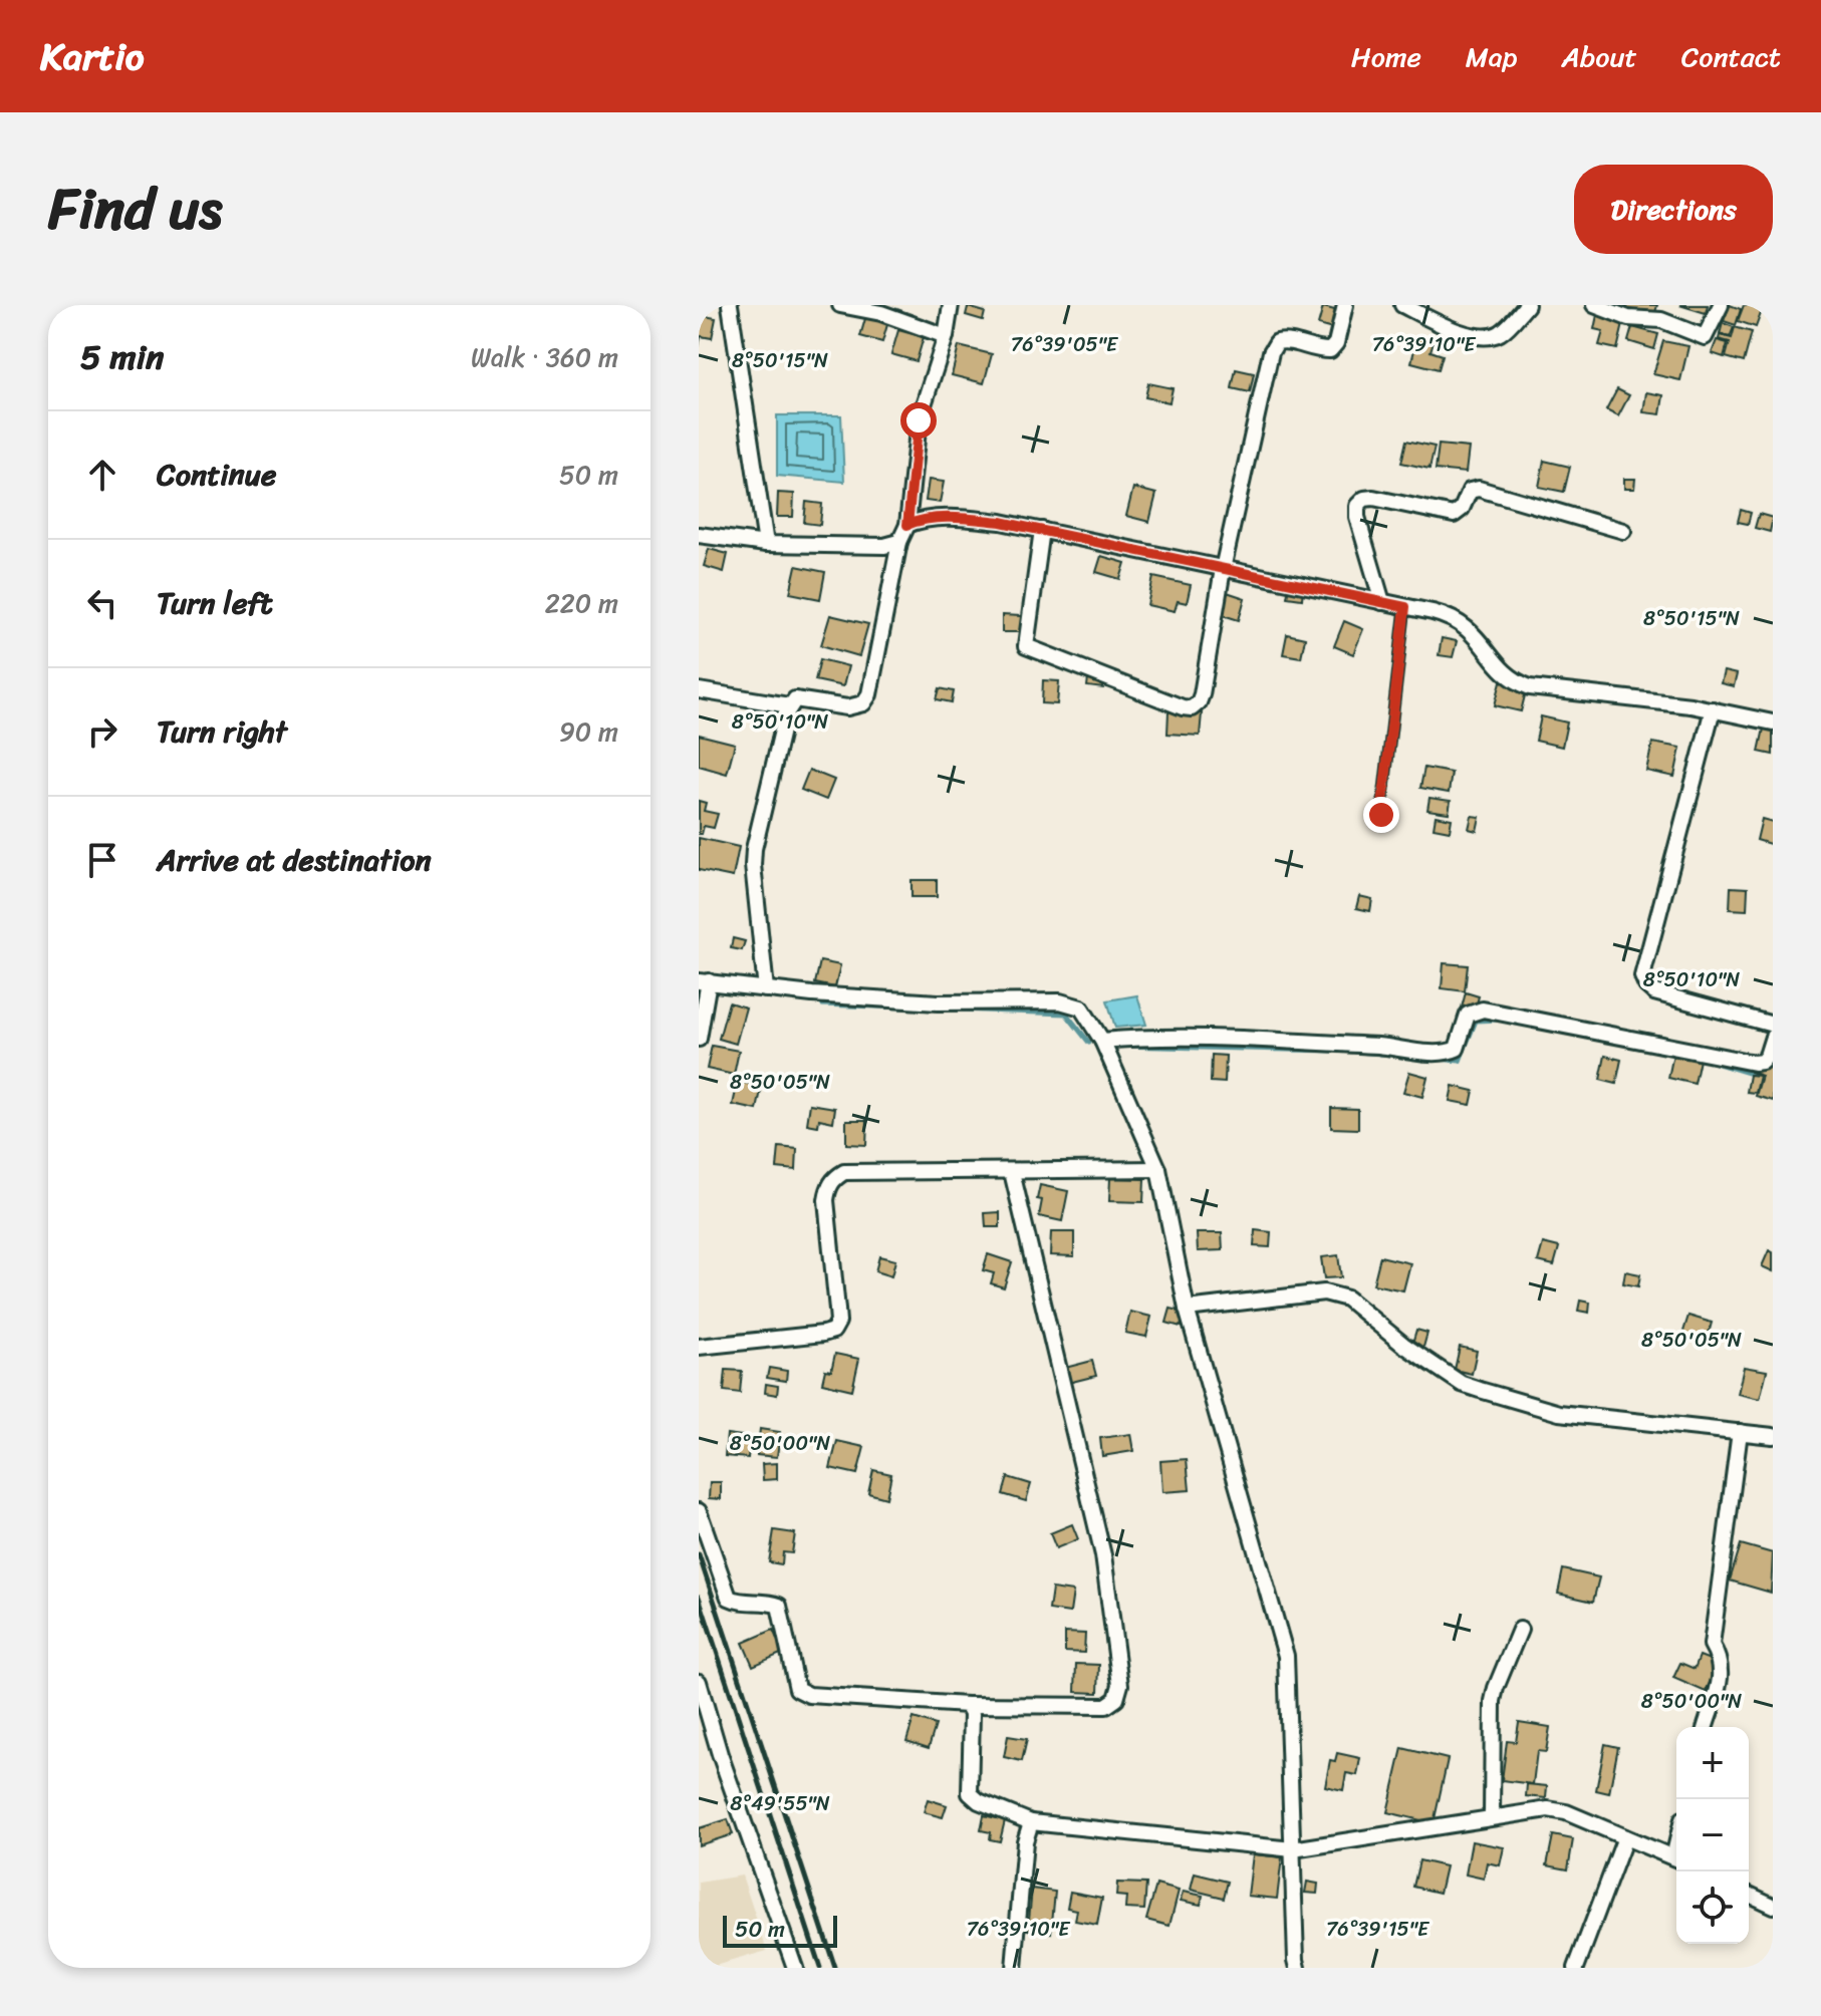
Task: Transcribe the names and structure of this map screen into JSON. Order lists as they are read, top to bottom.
{
  "scale_bar": "50 m",
  "page": {
    "header": "Kartio",
    "nav": [
      "Home",
      "Map",
      "About",
      "Contact"
    ],
    "title": "Find us",
    "buttons": "Directions",
    "heading": ["5 min", "Walk · 360 m"],
    "list": [
      ["Continue", "50 m"],
      ["Turn left", "220 m"],
      ["Turn right", "90 m"],
      "Arrive at destination"
    ],
    "map_buttons": ["+", "−"],
    "scale": "50 m"
  },
  "coordinates": [
    "76°39'05\"E",
    "76°39'10\"E",
    "8°50'15\"N",
    "8°50'10\"N",
    "8°50'05\"N",
    "8°50'00\"N",
    "8°49'55\"N",
    "76°39'15\"E"
  ]
}
